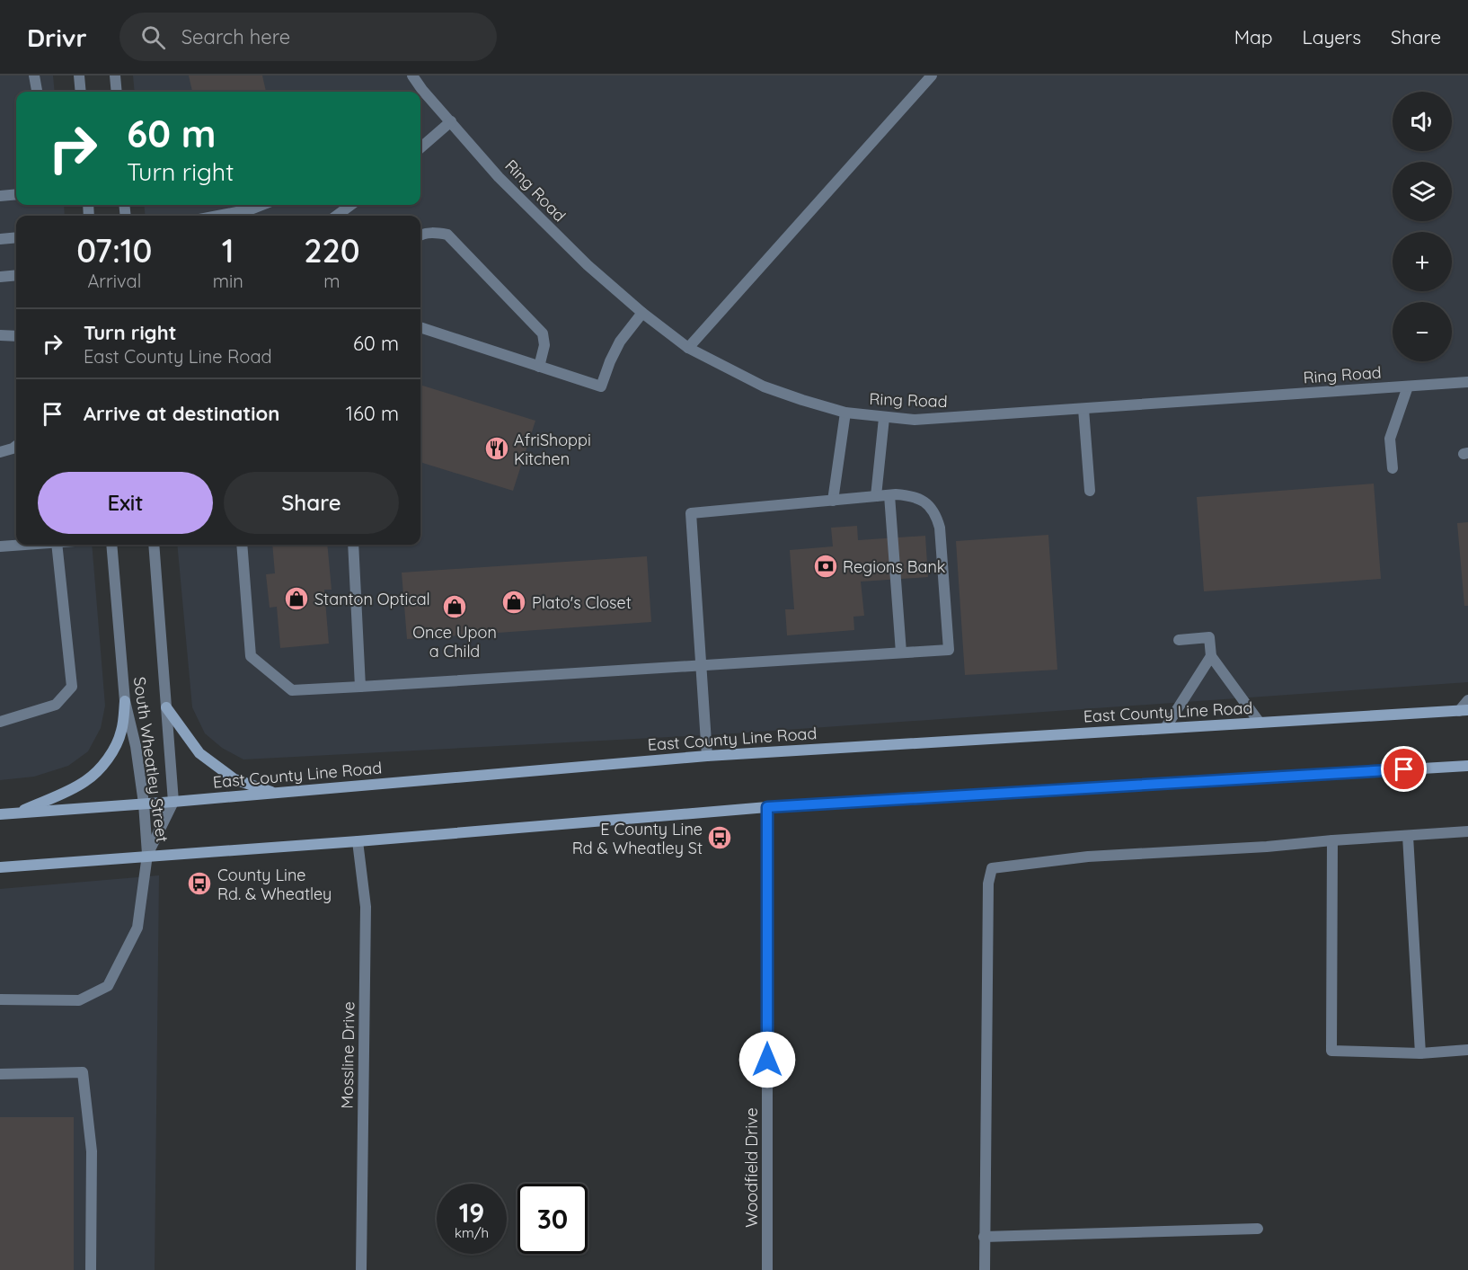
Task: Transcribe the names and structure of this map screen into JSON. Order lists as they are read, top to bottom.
{
  "streets": {
    "main road": ["East County Line Road"],
    "street": [
      "Ring Road",
      "South Wheatley Street",
      "Mossline Drive",
      "Woodfield Drive"
    ]
  },
  "crossings": [
    ["East County Line Road", "South Wheatley Street"]
  ],
  "places": {
    "restaurant": ["AfriShoppi Kitchen"],
    "bank": ["Regions Bank"],
    "shop": ["Stanton Optical", "Plato's Closet", "Once Upon a Child"],
    "bus stop": ["E County Line Rd & Wheatley St", "County Line Rd. & Wheatley"]
  },
  "page": {
    "header": "Drivr",
    "search": "Search here",
    "nav": ["Map", "Layers", "Share"],
    "map_buttons": ["+", "−"],
    "turn": ["60 m", "Turn right"],
    "eta": [
      "07:10",
      "Arrival",
      "1",
      "min",
      "220",
      "m"
    ],
    "list": [
      {
        "name": "Turn right",
        "note": "East County Line Road",
        "value": "60 m"
      },
      {
        "name": "Arrive at destination",
        "value": "160 m"
      }
    ],
    "buttons": ["Exit", "Share"],
    "speed": "19 km/h",
    "limit": "30"
  }
}
